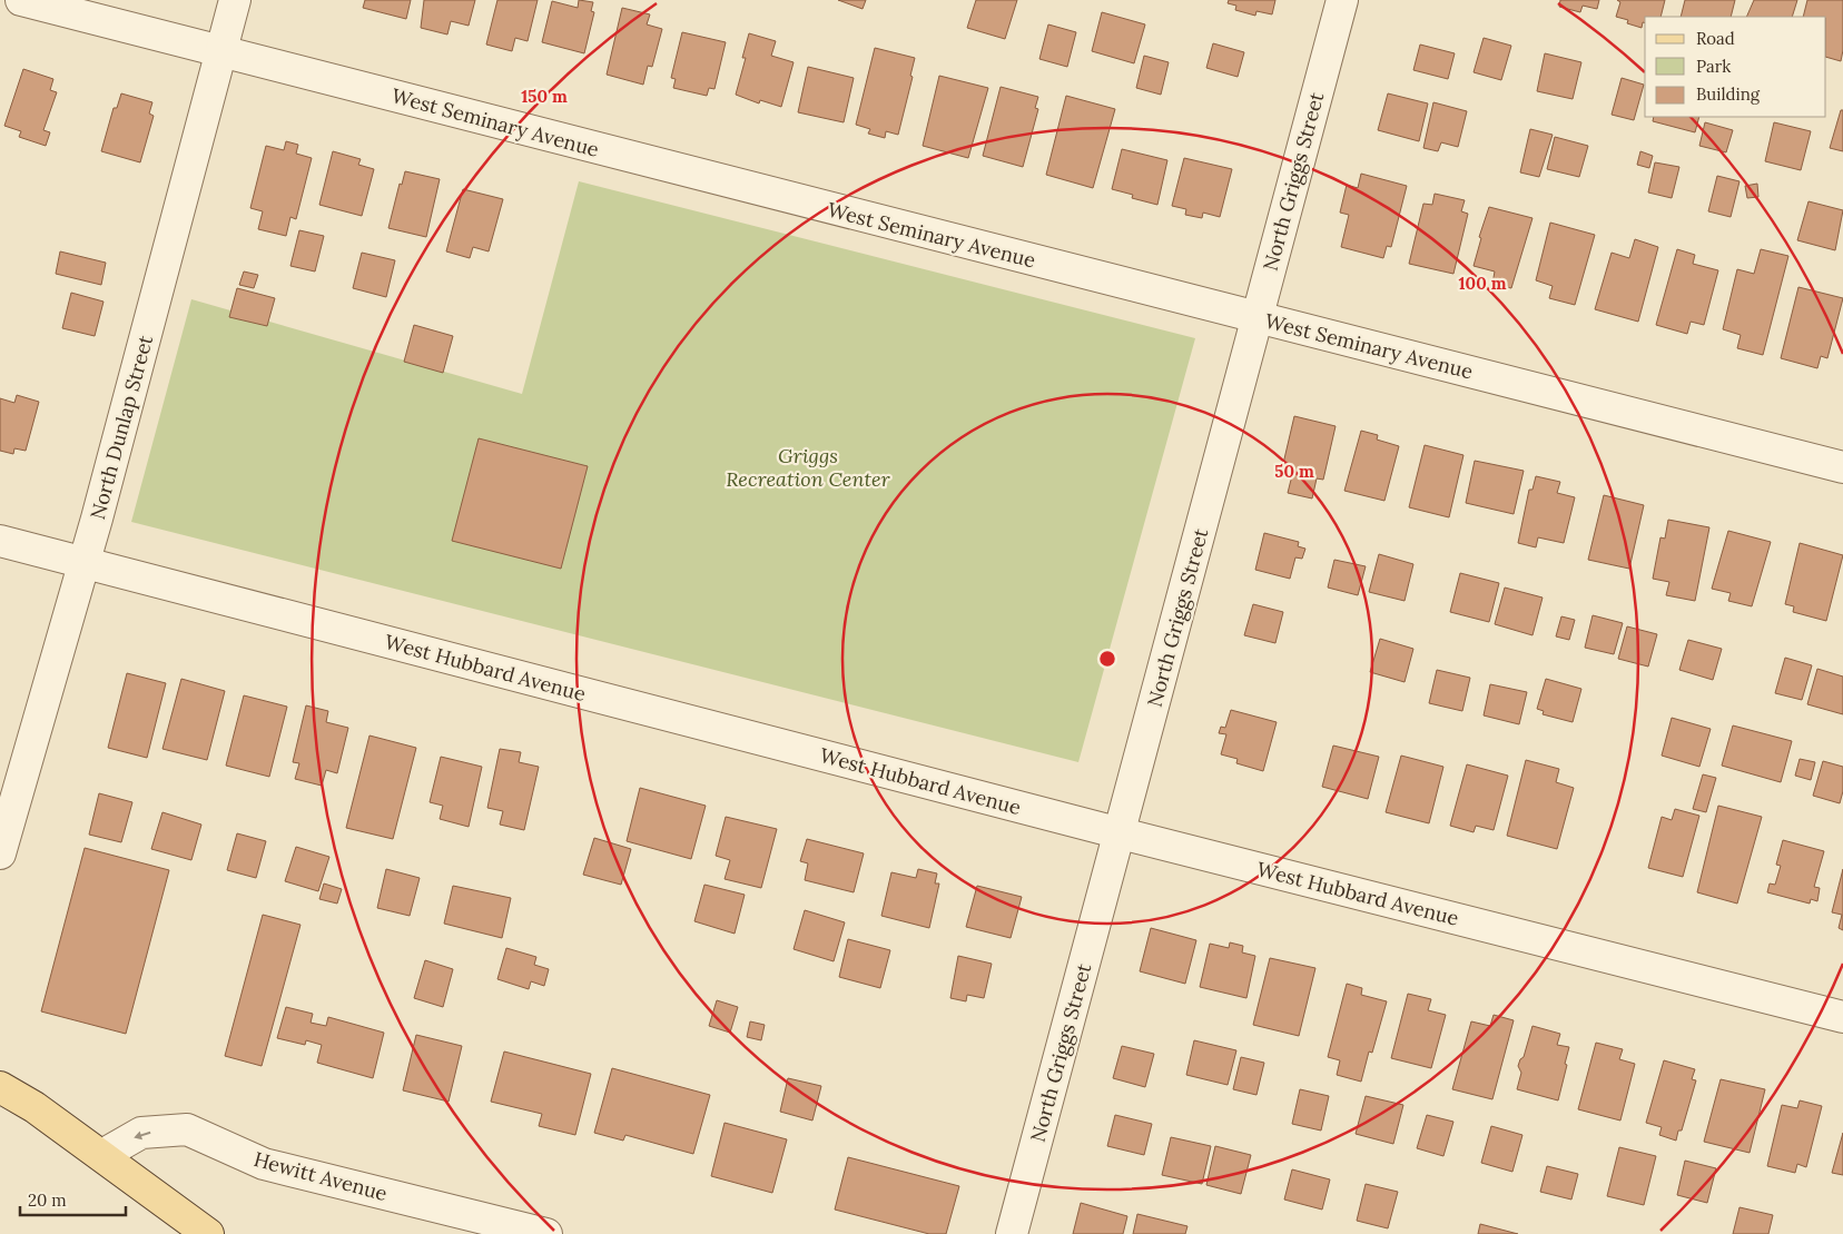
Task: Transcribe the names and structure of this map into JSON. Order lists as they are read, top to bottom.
{
  "streets": {
    "street": [
      "West Seminary Avenue",
      "North Griggs Street",
      "North Dunlap Street",
      "West Hubbard Avenue",
      "Hewitt Avenue"
    ]
  },
  "crossings": [
    ["West Seminary Avenue", "North Griggs Street"],
    ["West Seminary Avenue", "North Dunlap Street"],
    ["North Griggs Street", "West Hubbard Avenue"],
    ["North Dunlap Street", "West Hubbard Avenue"]
  ],
  "one_way": ["Hewitt Avenue"],
  "parks": ["Griggs Recreation Center"],
  "legend": ["Road", "Park", "Building"],
  "scale_bar": "20 m",
  "rings": ["150 m", "100 m", "50 m"]
}
